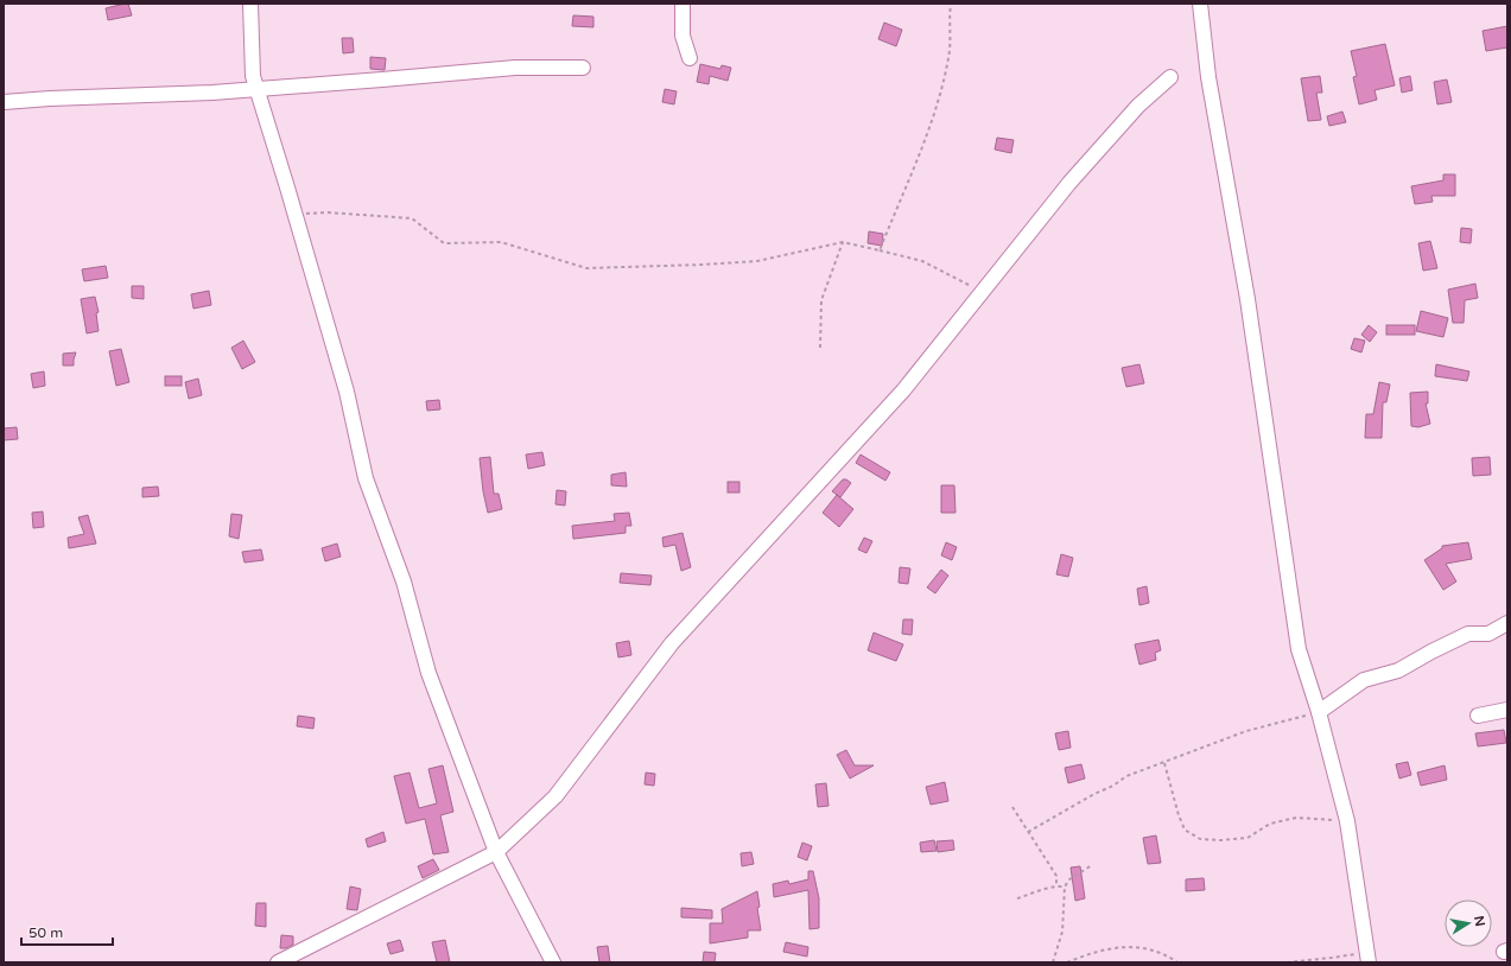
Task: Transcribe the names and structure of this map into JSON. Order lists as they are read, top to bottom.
{
  "scale_bar": "50 m",
  "north": "right"
}
